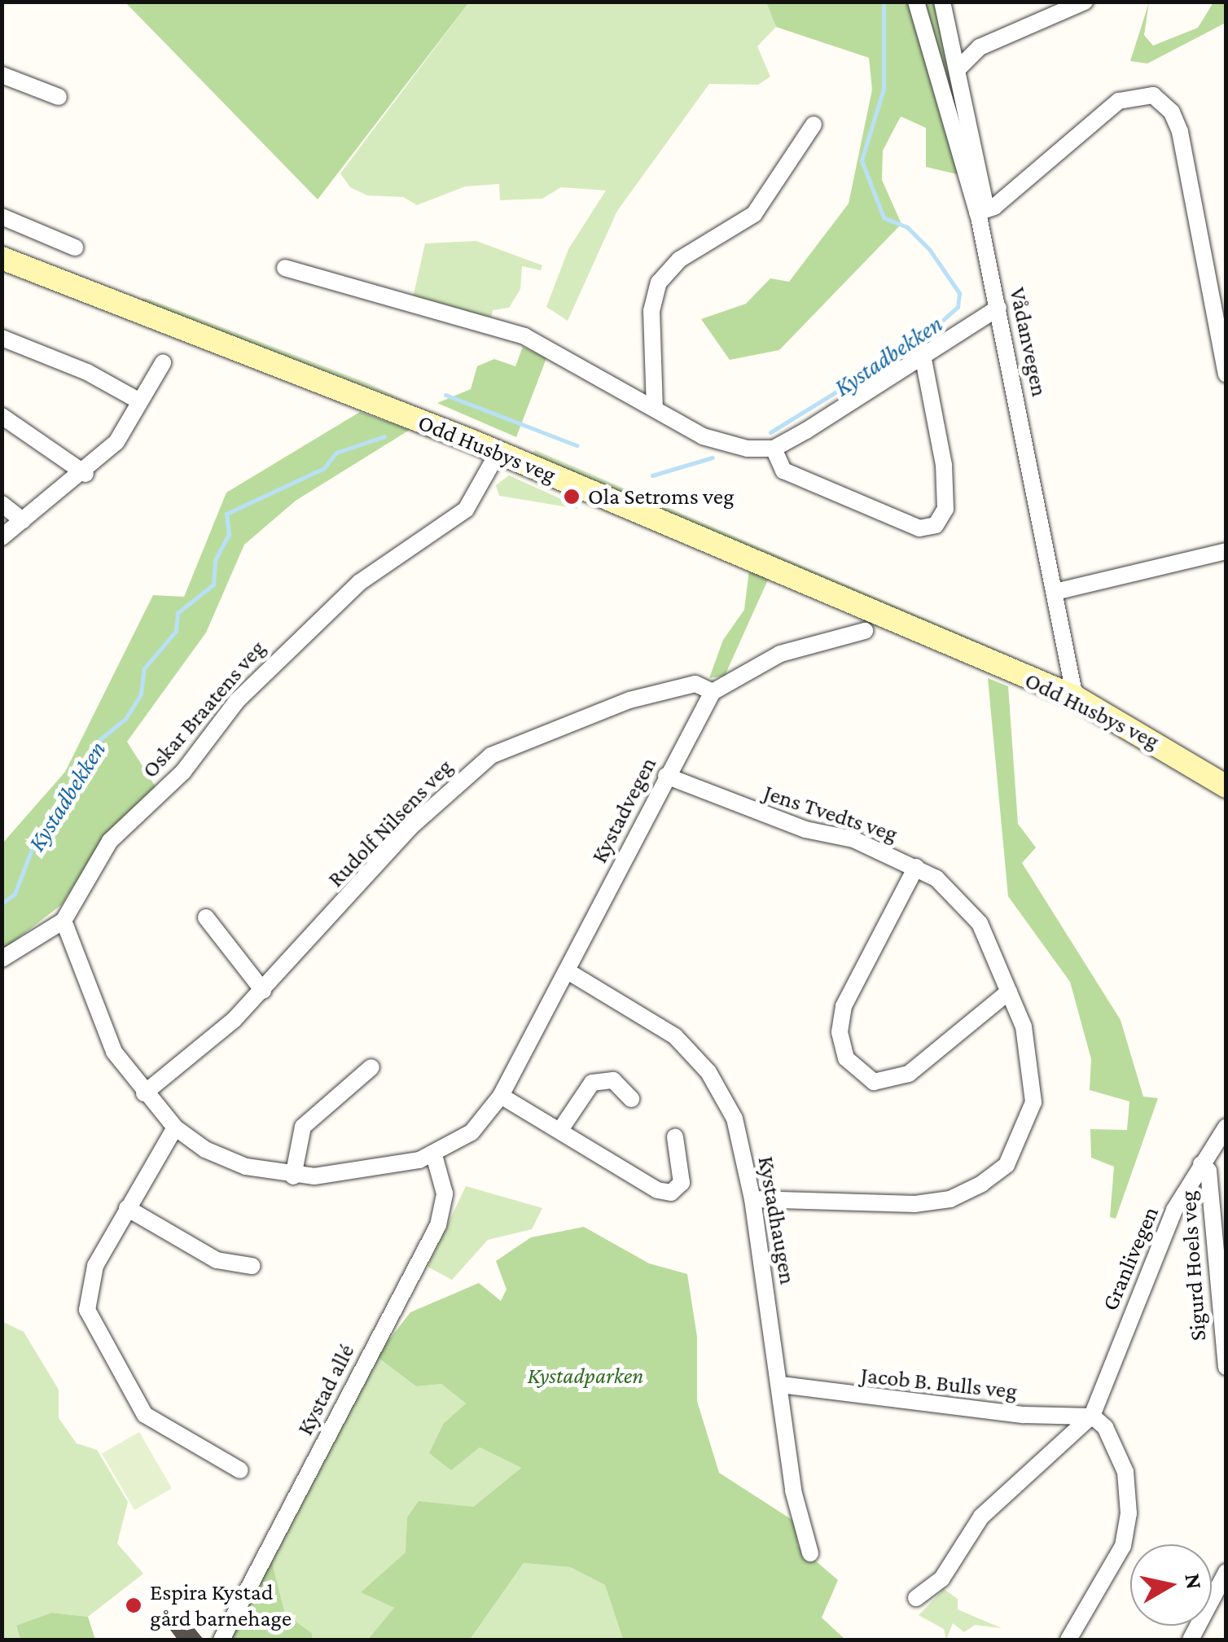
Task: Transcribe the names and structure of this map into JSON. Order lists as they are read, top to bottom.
{
  "streets": {
    "street": [
      "Vådanvegen",
      "Odd Husbys veg",
      "Oskar Braatens veg",
      "Kystadvegen",
      "Jens Tvedts veg",
      "Rudolf Nilsens veg",
      "Kystadhaugen",
      "Granlivegen",
      "Sigurd Hoels veg",
      "Jacob B. Bulls veg",
      "Kystad allé"
    ]
  },
  "crossings": [
    ["Vådanvegen", "Odd Husbys veg"],
    ["Odd Husbys veg", "Oskar Braatens veg"],
    ["Kystadvegen", "Jens Tvedts veg"],
    ["Kystadvegen", "Rudolf Nilsens veg"],
    ["Kystadvegen", "Kystadhaugen"],
    ["Kystadvegen", "Kystad allé"],
    ["Jens Tvedts veg", "Kystadhaugen"],
    ["Kystadhaugen", "Jacob B. Bulls veg"],
    ["Granlivegen", "Sigurd Hoels veg"],
    ["Granlivegen", "Jacob B. Bulls veg"]
  ],
  "water": ["Kystadbekken"],
  "parks": ["Kystadparken"],
  "places": ["Ola Setroms veg", "Espira Kystad gård barnehage"],
  "north": "right"
}
